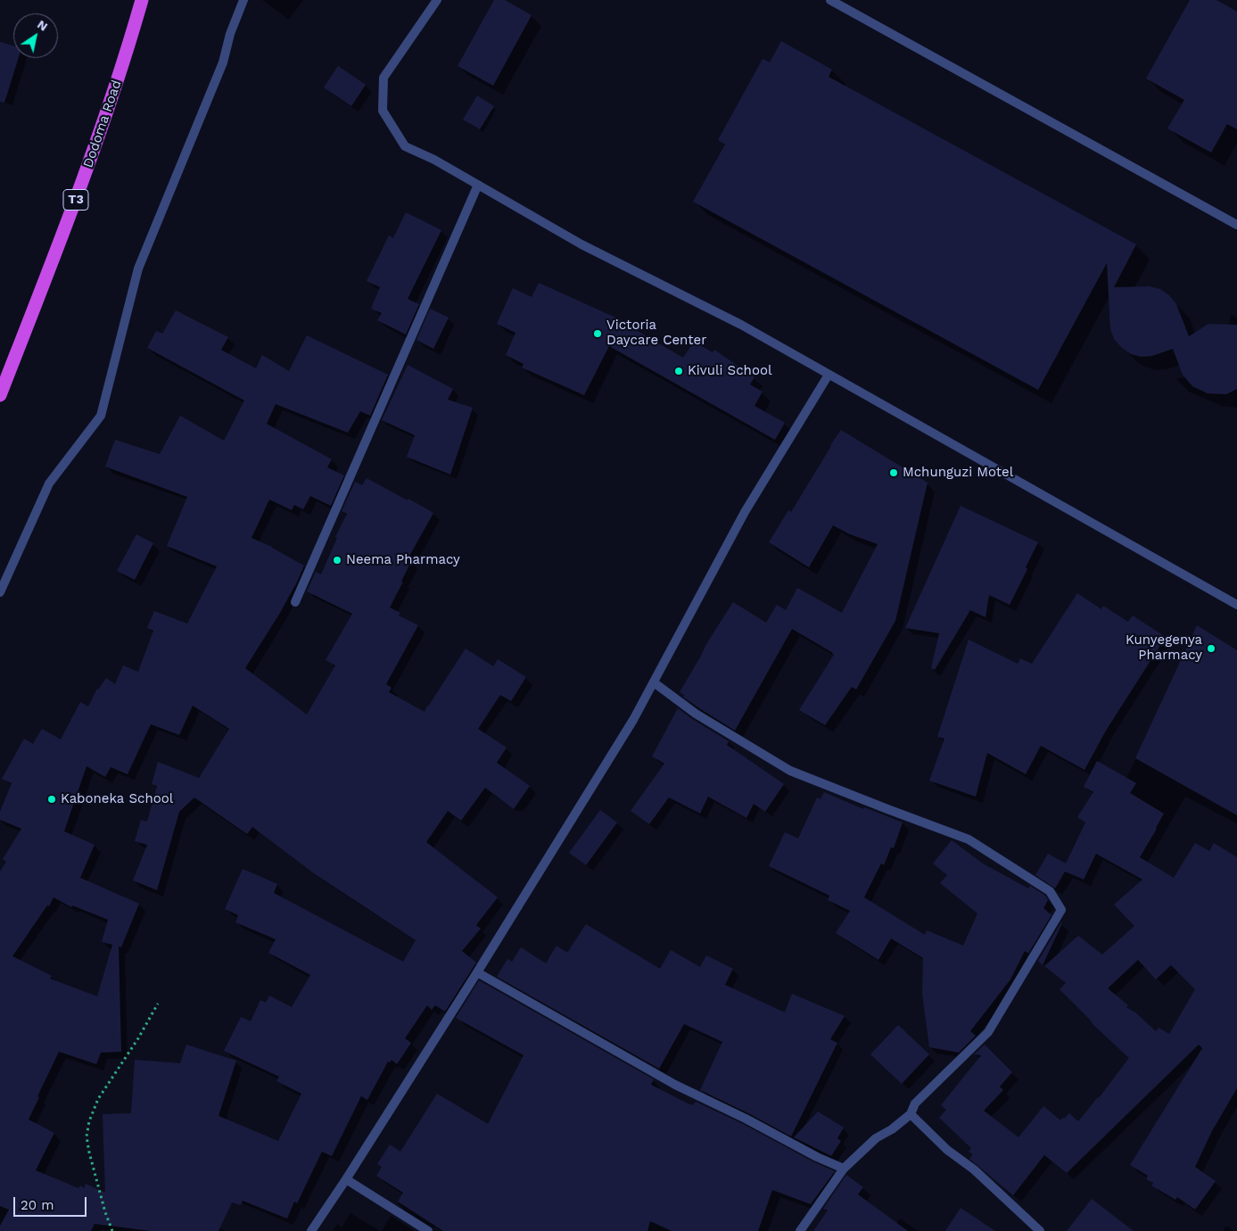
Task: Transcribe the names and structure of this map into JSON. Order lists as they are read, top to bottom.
{
  "streets": {
    "highway": ["Dodoma Road", "T3"]
  },
  "places": [
    "Victoria Daycare Center",
    "Kivuli School",
    "Mchunguzi Motel",
    "Neema Pharmacy",
    "Kunyegenya Pharmacy",
    "Kaboneka School"
  ],
  "scale_bar": "20 m",
  "north": "top right"
}
